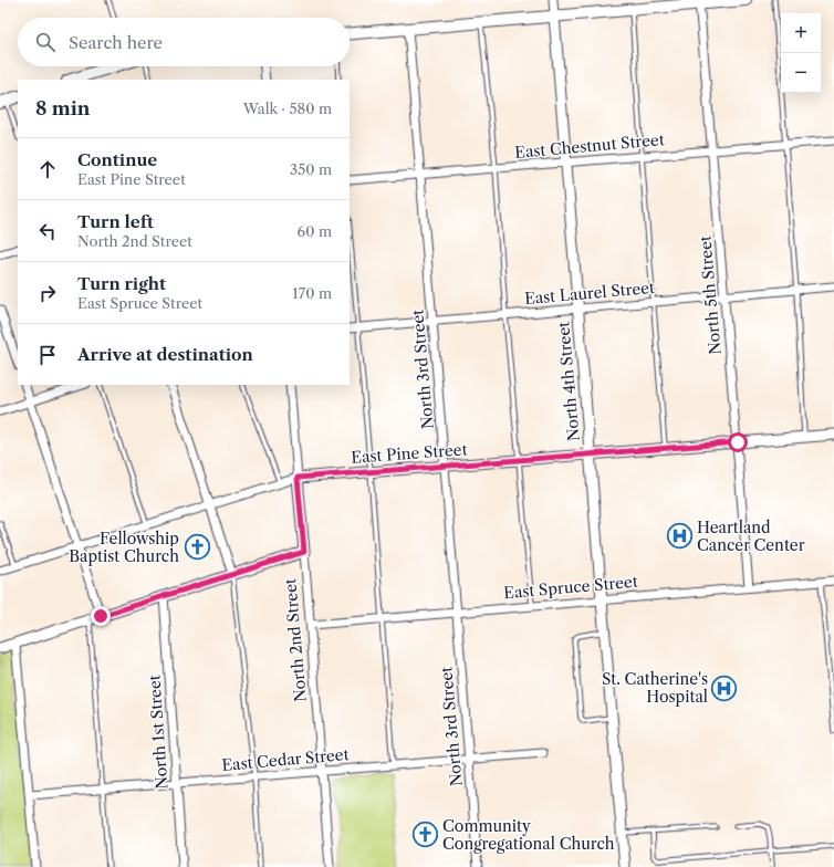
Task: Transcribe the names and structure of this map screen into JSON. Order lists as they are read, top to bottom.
{
  "streets": {
    "street": [
      "East Chestnut Street",
      "East Laurel Street",
      "North 5th Street",
      "North 3rd Street",
      "North 4th Street",
      "East Pine Street",
      "East Spruce Street",
      "North 2nd Street",
      "North 1st Street",
      "East Cedar Street"
    ]
  },
  "crossings": [
    ["East Chestnut Street", "North 5th Street"],
    ["East Chestnut Street", "North 3rd Street"],
    ["East Chestnut Street", "North 4th Street"],
    ["East Laurel Street", "North 5th Street"],
    ["East Laurel Street", "North 3rd Street"],
    ["East Laurel Street", "North 4th Street"],
    ["North 5th Street", "East Pine Street"],
    ["North 5th Street", "East Spruce Street"],
    ["North 3rd Street", "East Pine Street"],
    ["North 3rd Street", "East Spruce Street"],
    ["North 3rd Street", "East Cedar Street"],
    ["North 4th Street", "East Pine Street"],
    ["North 4th Street", "East Spruce Street"],
    ["East Pine Street", "North 2nd Street"],
    ["East Spruce Street", "North 2nd Street"],
    ["North 2nd Street", "East Cedar Street"],
    ["North 1st Street", "East Cedar Street"]
  ],
  "places": {
    "hospital": ["Heartland Cancer Center", "St. Catherine's Hospital"],
    "church": ["Fellowship Baptist Church", "Community Congregational Church"]
  },
  "page": {
    "map_buttons": ["+", "−"],
    "search": "Search here",
    "heading": ["8 min", "Walk · 580 m"],
    "list": [
      ["Continue", "East Pine Street", "350 m"],
      ["Turn left", "North 2nd Street", "60 m"],
      ["Turn right", "East Spruce Street", "170 m"],
      "Arrive at destination"
    ]
  }
}
